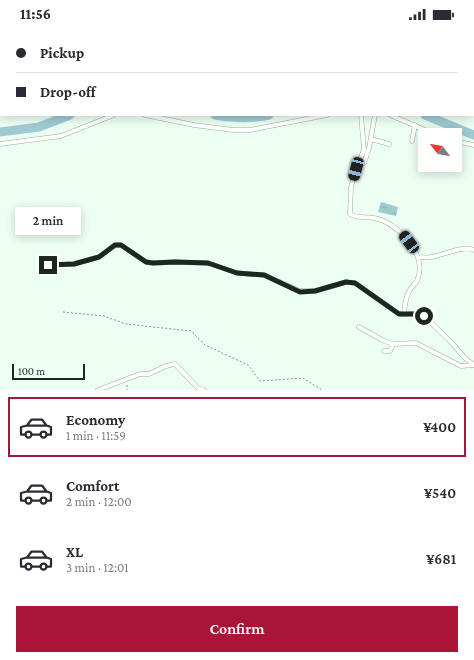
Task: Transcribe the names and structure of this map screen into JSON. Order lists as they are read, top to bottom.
{
  "scale_bar": "100 m",
  "north": "top left",
  "page": {
    "status": "11:56",
    "banner": ["Pickup", "Drop-off"],
    "bubble": "2 min",
    "scale": "100 m",
    "list": [
      {
        "name": "Economy",
        "note": "1 min · 11:59",
        "value": "¥400"
      },
      {
        "name": "Comfort",
        "note": "2 min · 12:00",
        "value": "¥540"
      },
      {
        "name": "XL",
        "note": "3 min · 12:01",
        "value": "¥681"
      }
    ],
    "buttons": "Confirm"
  }
}
